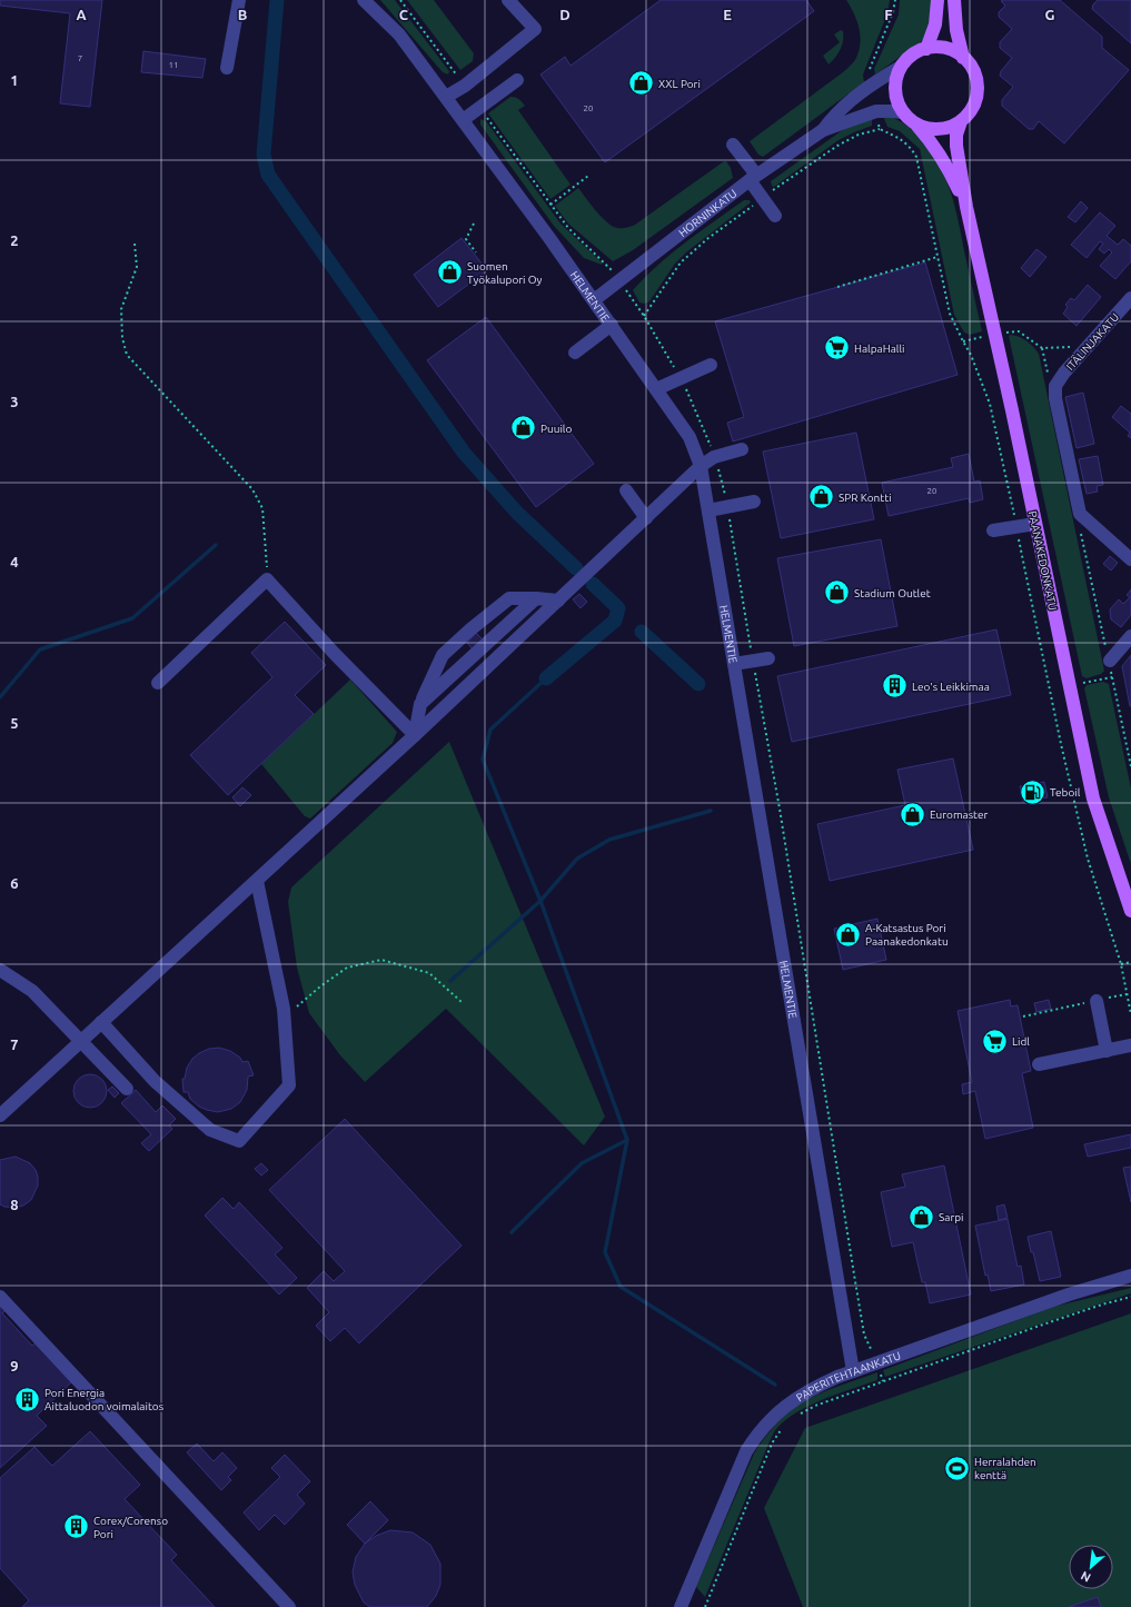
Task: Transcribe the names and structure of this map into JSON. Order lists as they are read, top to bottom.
{
  "streets": {
    "main road": ["PAANAKEDONKATU"],
    "street": [
      "HORNINKATU",
      "HELMENTIE",
      "ITÄLINJAKATU",
      "PAPERITEHTAANKATU"
    ]
  },
  "crossings": [
    ["HORNINKATU", "HELMENTIE"],
    ["HORNINKATU", "PAANAKEDONKATU"],
    ["HELMENTIE", "PAPERITEHTAANKATU"]
  ],
  "places": {
    "shop": [
      "XXL Pori",
      "Suomen Työkalupori Oy",
      "Puuilo",
      "SPR Kontti",
      "Stadium Outlet",
      "Euromaster",
      "A-Katsastus Pori Paanakedonkatu",
      "Sarpi"
    ],
    "supermarket": ["HalpaHalli", "Lidl"],
    "building": ["Leo's Leikkimaa", "Pori Energia Aittaluodon voimalaitos", "Corex/Corenso Pori"],
    "fuel station": ["Teboil"],
    "sports": ["Herralahden kenttä"]
  },
  "house_numbers": [
    "7",
    "11",
    "20",
    "20"
  ],
  "north": "bottom left",
  "grid": {
    "columns": [
      "A",
      "B",
      "C",
      "D",
      "E",
      "F",
      "G"
    ],
    "rows": [
      "1",
      "2",
      "3",
      "4",
      "5",
      "6",
      "7",
      "8",
      "9"
    ]
  }
}
